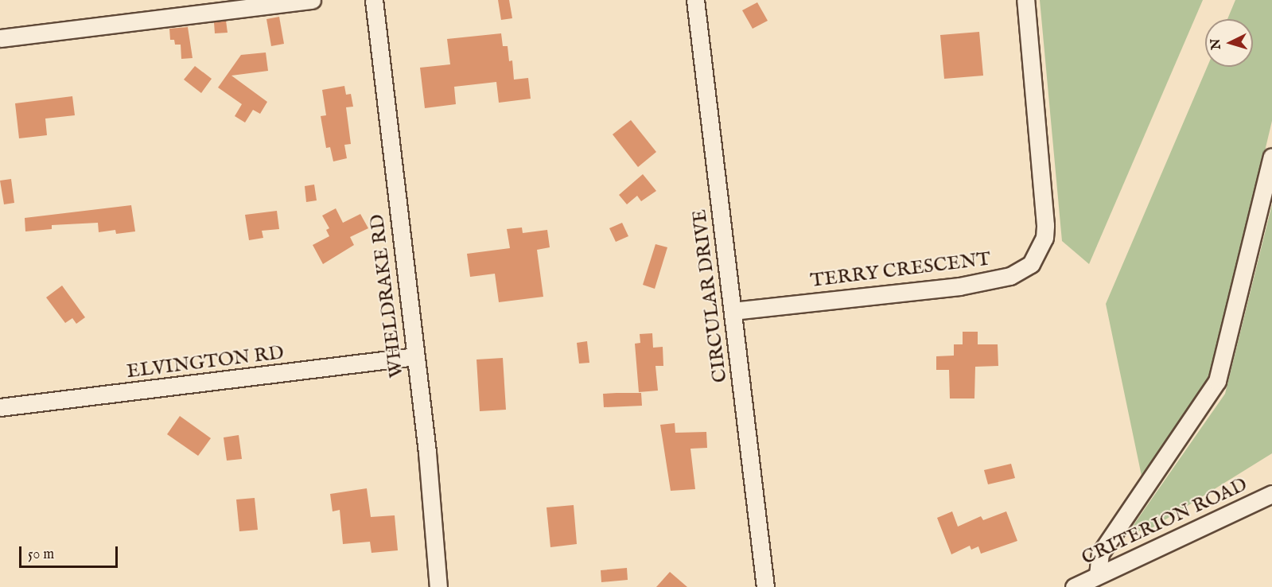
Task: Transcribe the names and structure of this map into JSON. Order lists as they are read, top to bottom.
{
  "streets": {
    "street": [
      "TERRY CRESCENT",
      "WHELDRAKE RD",
      "CIRCULAR DRIVE",
      "ELVINGTON RD",
      "CRITERION ROAD"
    ]
  },
  "crossings": [
    ["TERRY CRESCENT", "CIRCULAR DRIVE"],
    ["WHELDRAKE RD", "ELVINGTON RD"]
  ],
  "scale_bar": "50 m",
  "north": "left"
}
